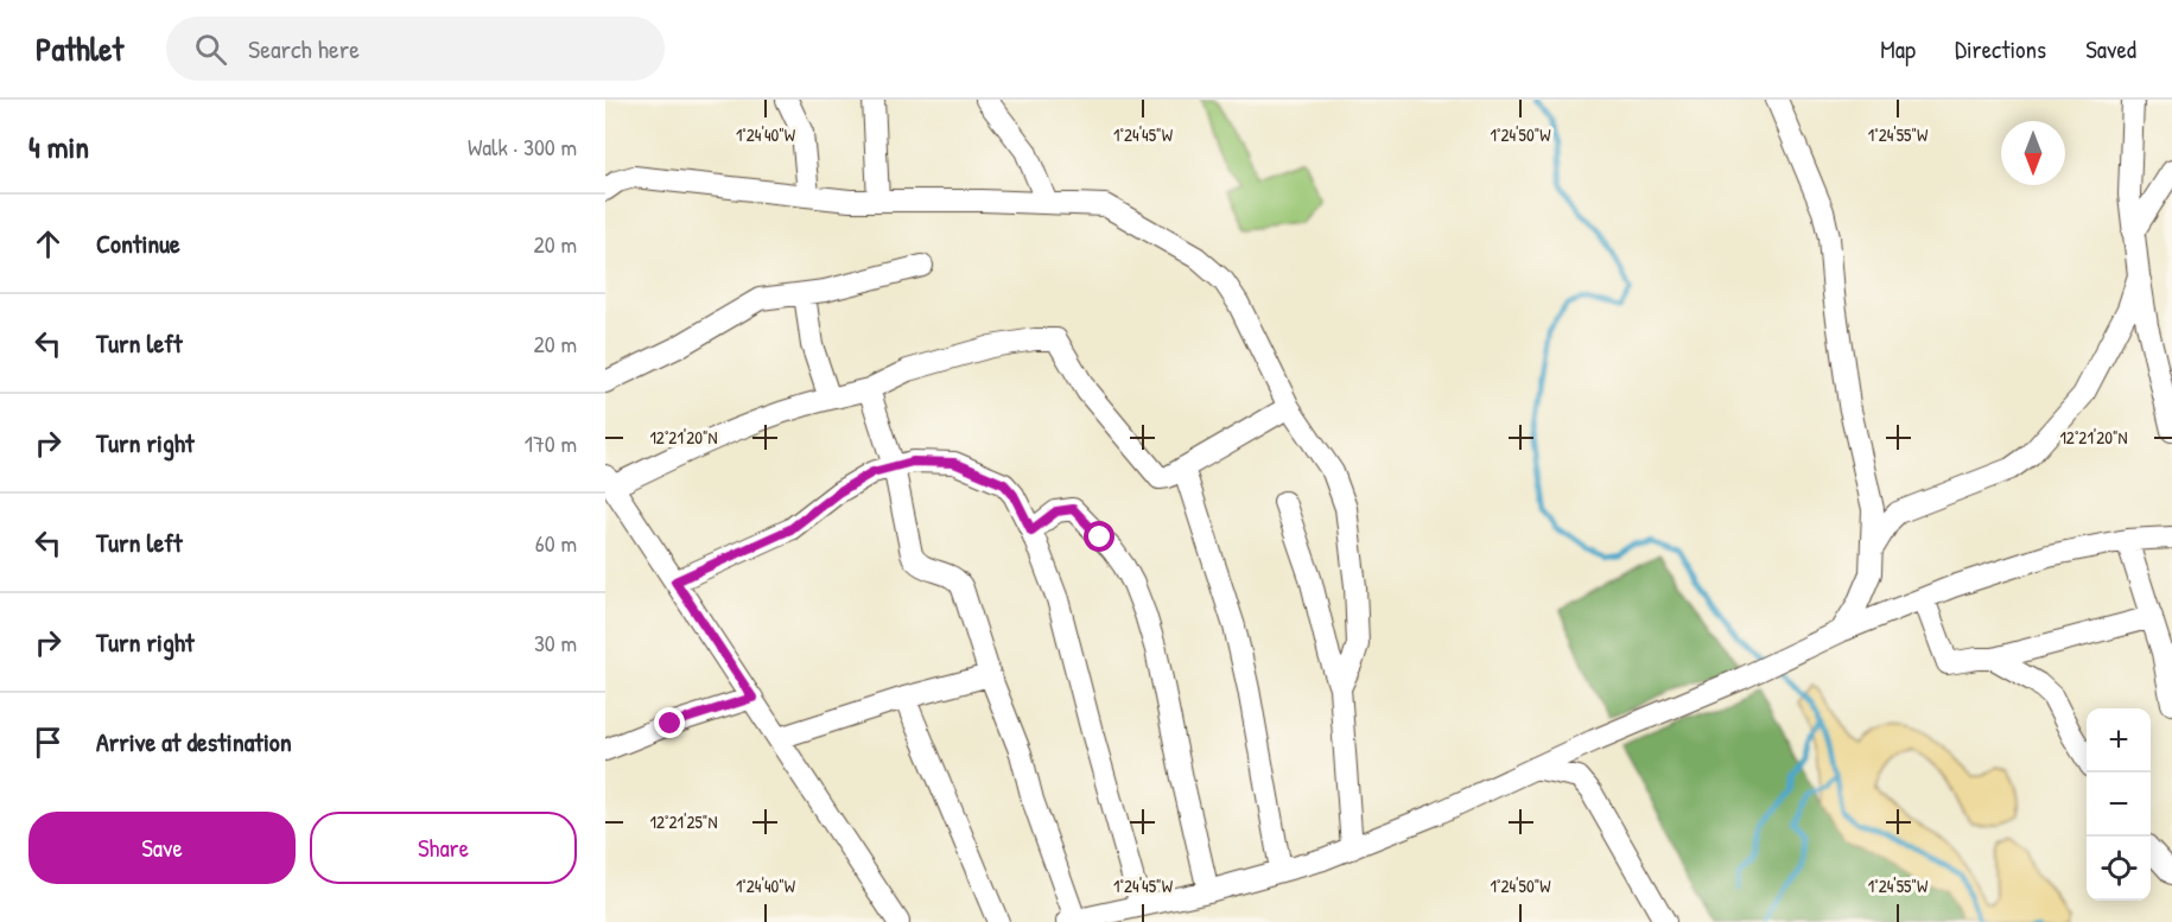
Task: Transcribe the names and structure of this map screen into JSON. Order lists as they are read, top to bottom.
{
  "north": "bottom",
  "page": {
    "header": "Pathlet",
    "search": "Search here",
    "nav": ["Map", "Directions", "Saved"],
    "heading": ["4 min", "Walk · 300 m"],
    "list": [
      ["Continue", "20 m"],
      ["Turn left", "20 m"],
      ["Turn right", "170 m"],
      ["Turn left", "60 m"],
      ["Turn right", "30 m"],
      "Arrive at destination"
    ],
    "map_buttons": ["+", "−"],
    "buttons": ["Save", "Share"]
  },
  "coordinates": [
    "1°24'40\"W",
    "1°24'45\"W",
    "1°24'50\"W",
    "1°24'55\"W",
    "12°21'20\"N",
    "12°21'25\"N"
  ]
}
